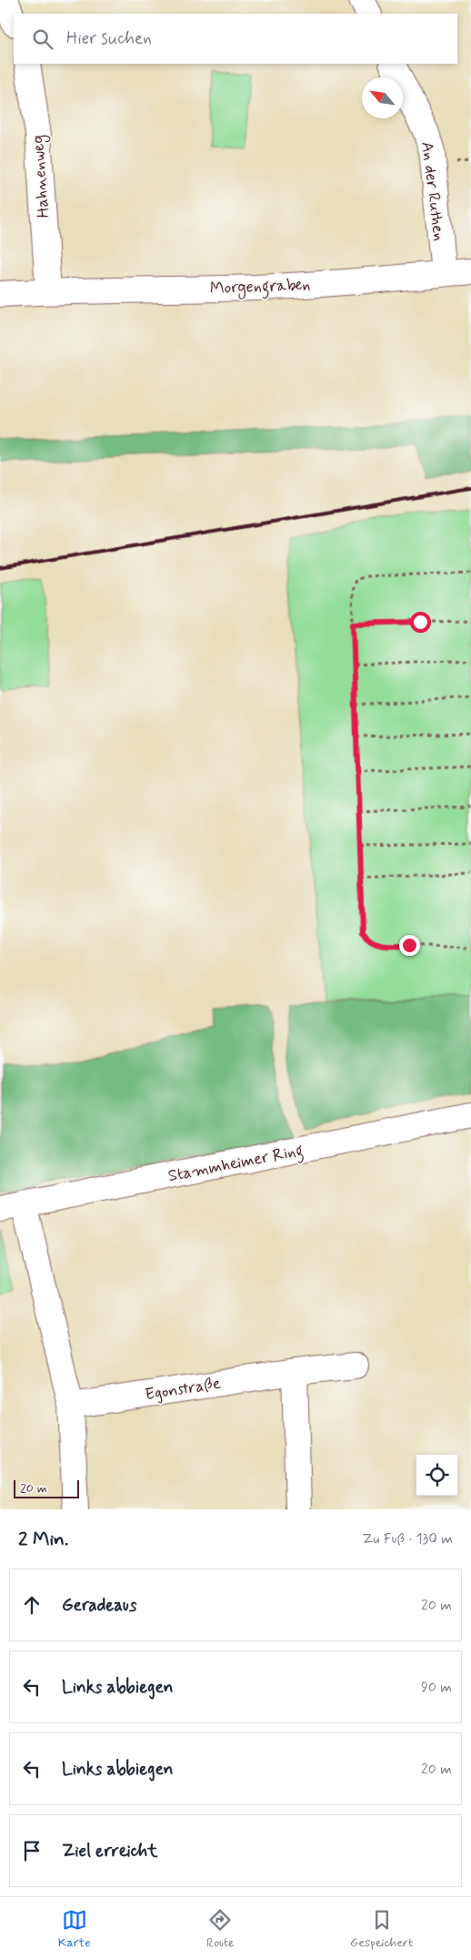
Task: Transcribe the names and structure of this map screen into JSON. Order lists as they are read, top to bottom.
{
  "streets": {
    "street": [
      "Hahnenweg",
      "An der Ruthen",
      "Morgengraben",
      "Stammheimer Ring",
      "Egonstraße"
    ]
  },
  "crossings": [
    ["Hahnenweg", "Morgengraben"],
    ["An der Ruthen", "Morgengraben"]
  ],
  "scale_bar": "20 m",
  "north": "top left",
  "page": {
    "search": "Hier suchen",
    "scale": "20 m",
    "heading": ["2 Min.", "Zu Fuß · 130 m"],
    "list": [
      ["Geradeaus", "20 m"],
      ["Links abbiegen", "90 m"],
      ["Links abbiegen", "20 m"],
      "Ziel erreicht"
    ],
    "nav": ["Karte", "Route", "Gespeichert"]
  }
}
